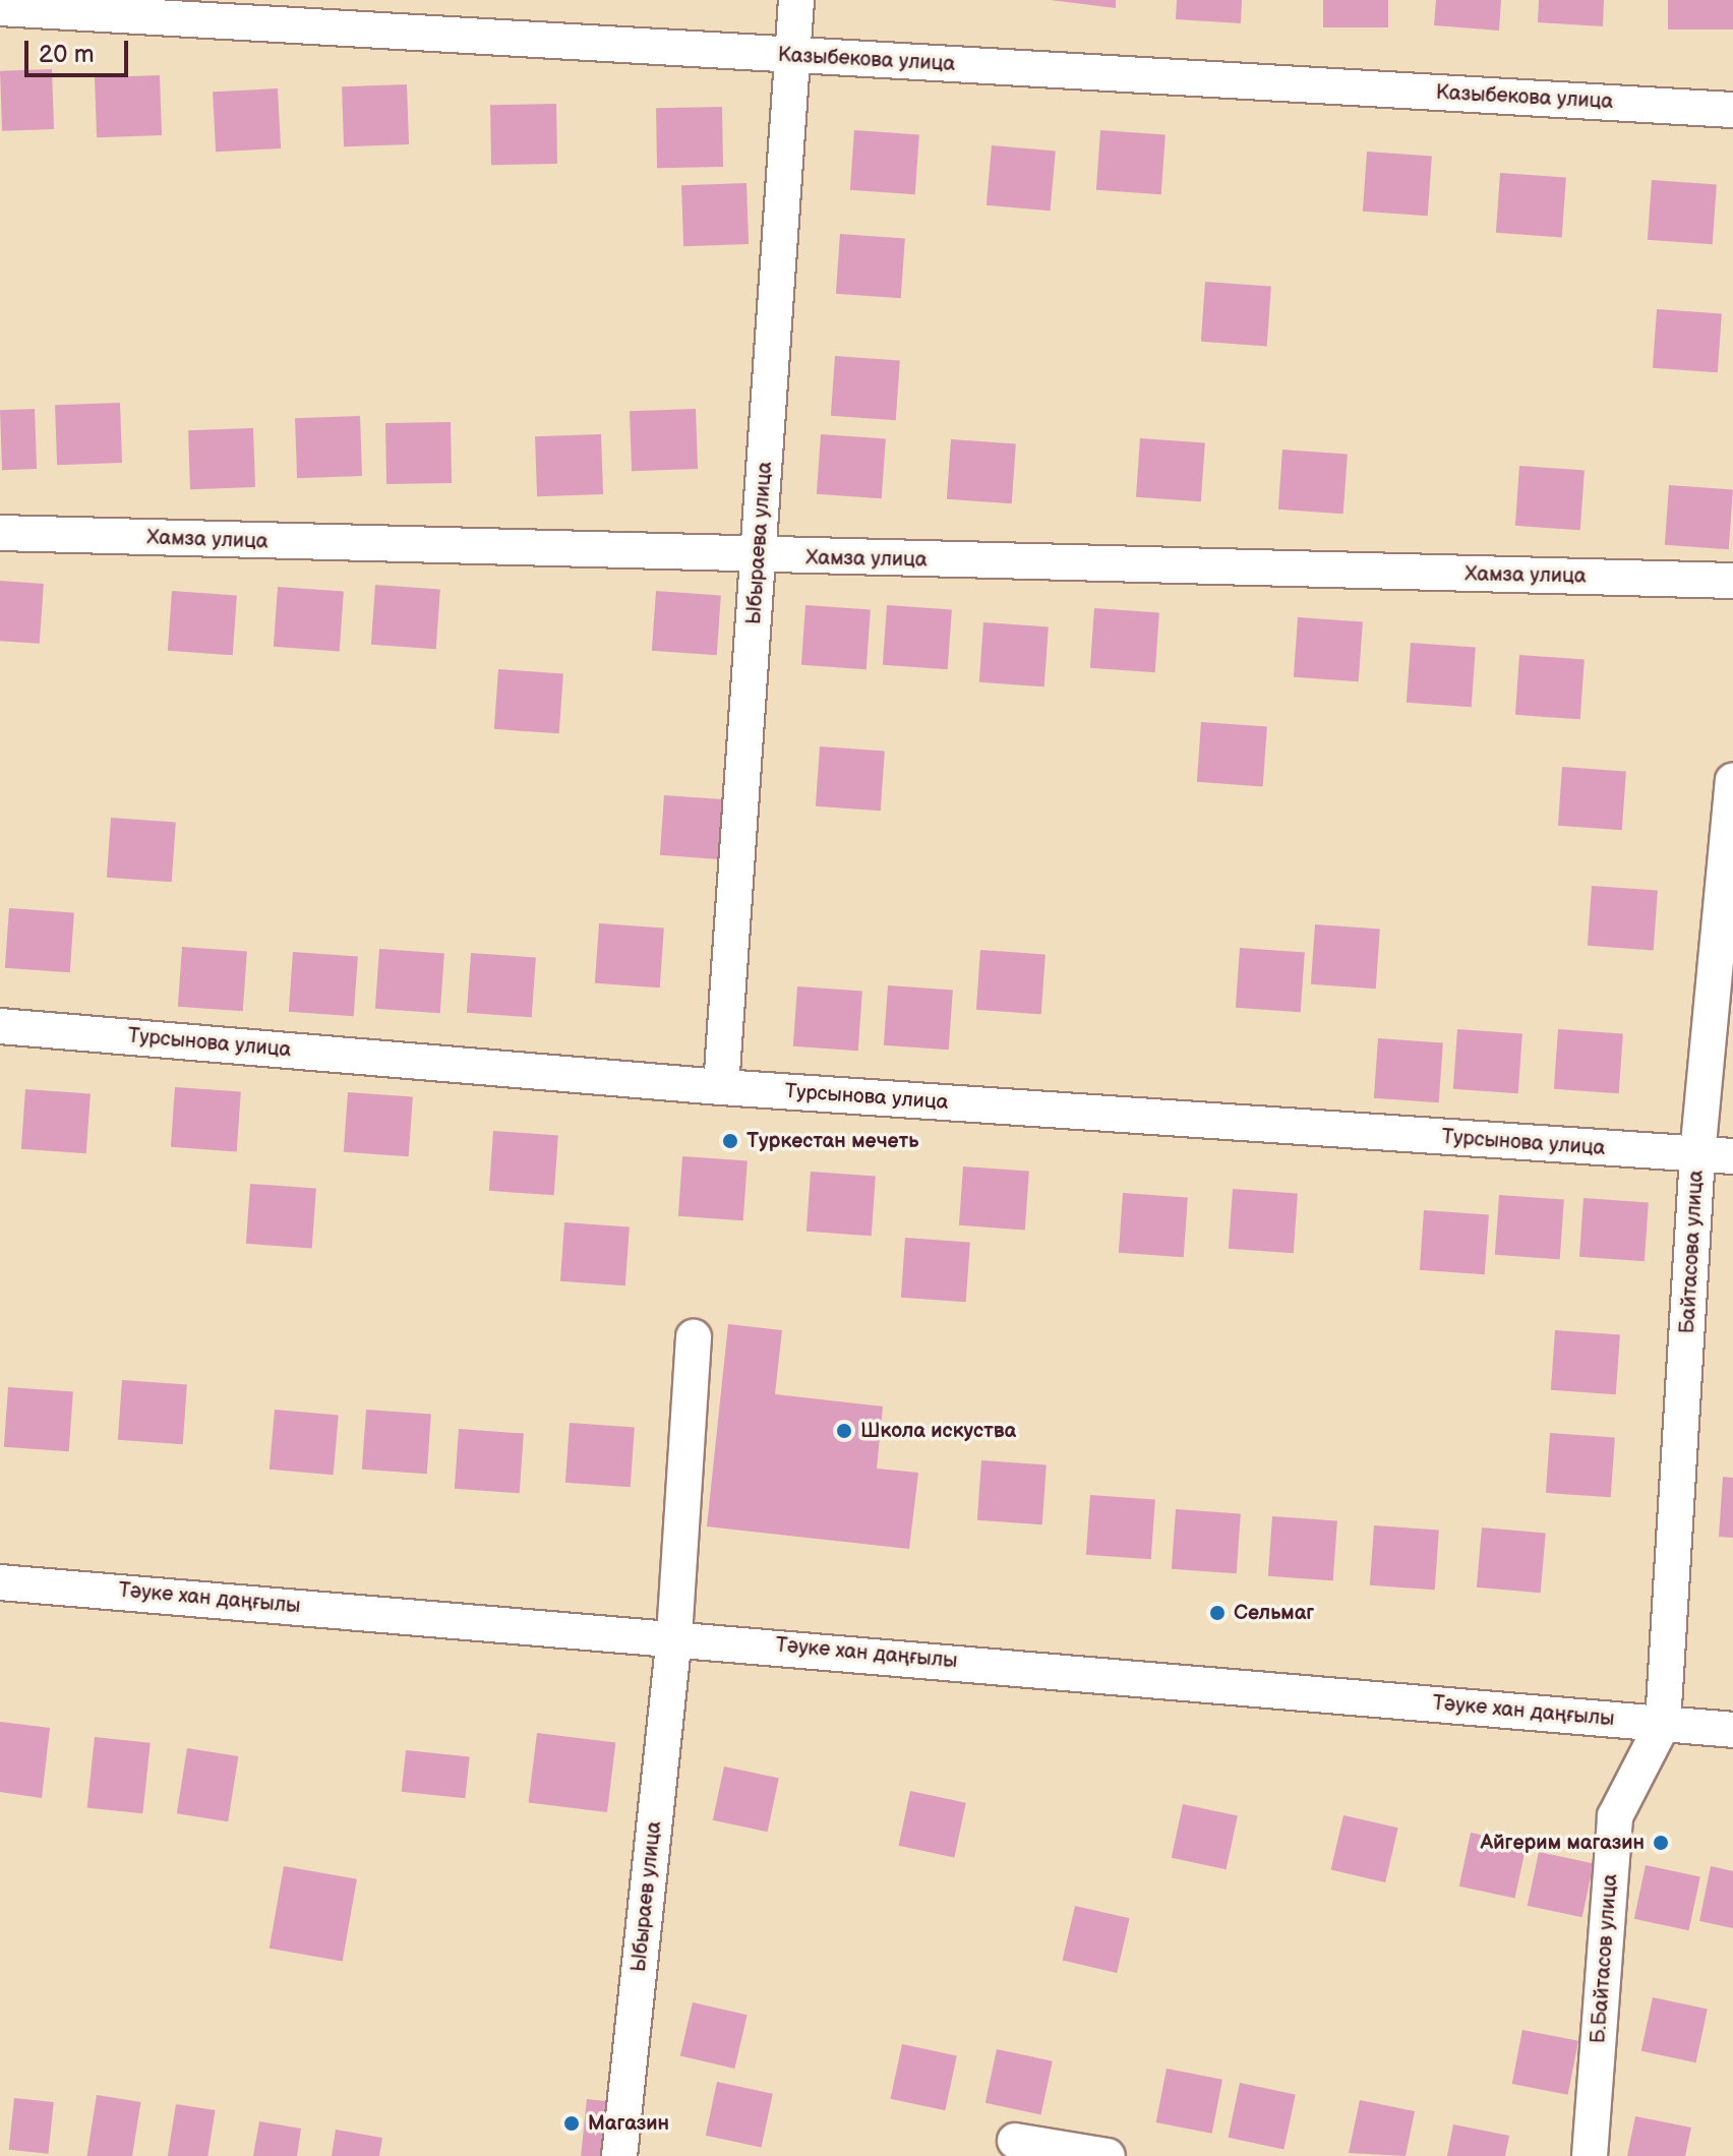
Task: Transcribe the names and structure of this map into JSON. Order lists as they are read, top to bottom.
{
  "streets": {
    "street": [
      "Казыбекова улица",
      "Хамза улица",
      "Ыбыраева улица",
      "Турсынова улица",
      "Байтасова улица",
      "Тәуке хан даңғылы",
      "Ыбыраев улица",
      "Б.Байтасов улица"
    ]
  },
  "crossings": [
    ["Казыбекова улица", "Ыбыраева улица"],
    ["Хамза улица", "Ыбыраева улица"],
    ["Ыбыраева улица", "Турсынова улица"],
    ["Турсынова улица", "Байтасова улица"],
    ["Байтасова улица", "Тәуке хан даңғылы"],
    ["Байтасова улица", "Б.Байтасов улица"],
    ["Тәуке хан даңғылы", "Ыбыраев улица"],
    ["Тәуке хан даңғылы", "Б.Байтасов улица"]
  ],
  "places": [
    "Туркестан мечеть",
    "Школа искуства",
    "Сельмаг",
    "Айгерим магазин",
    "Магазин"
  ],
  "scale_bar": "20 m"
}
